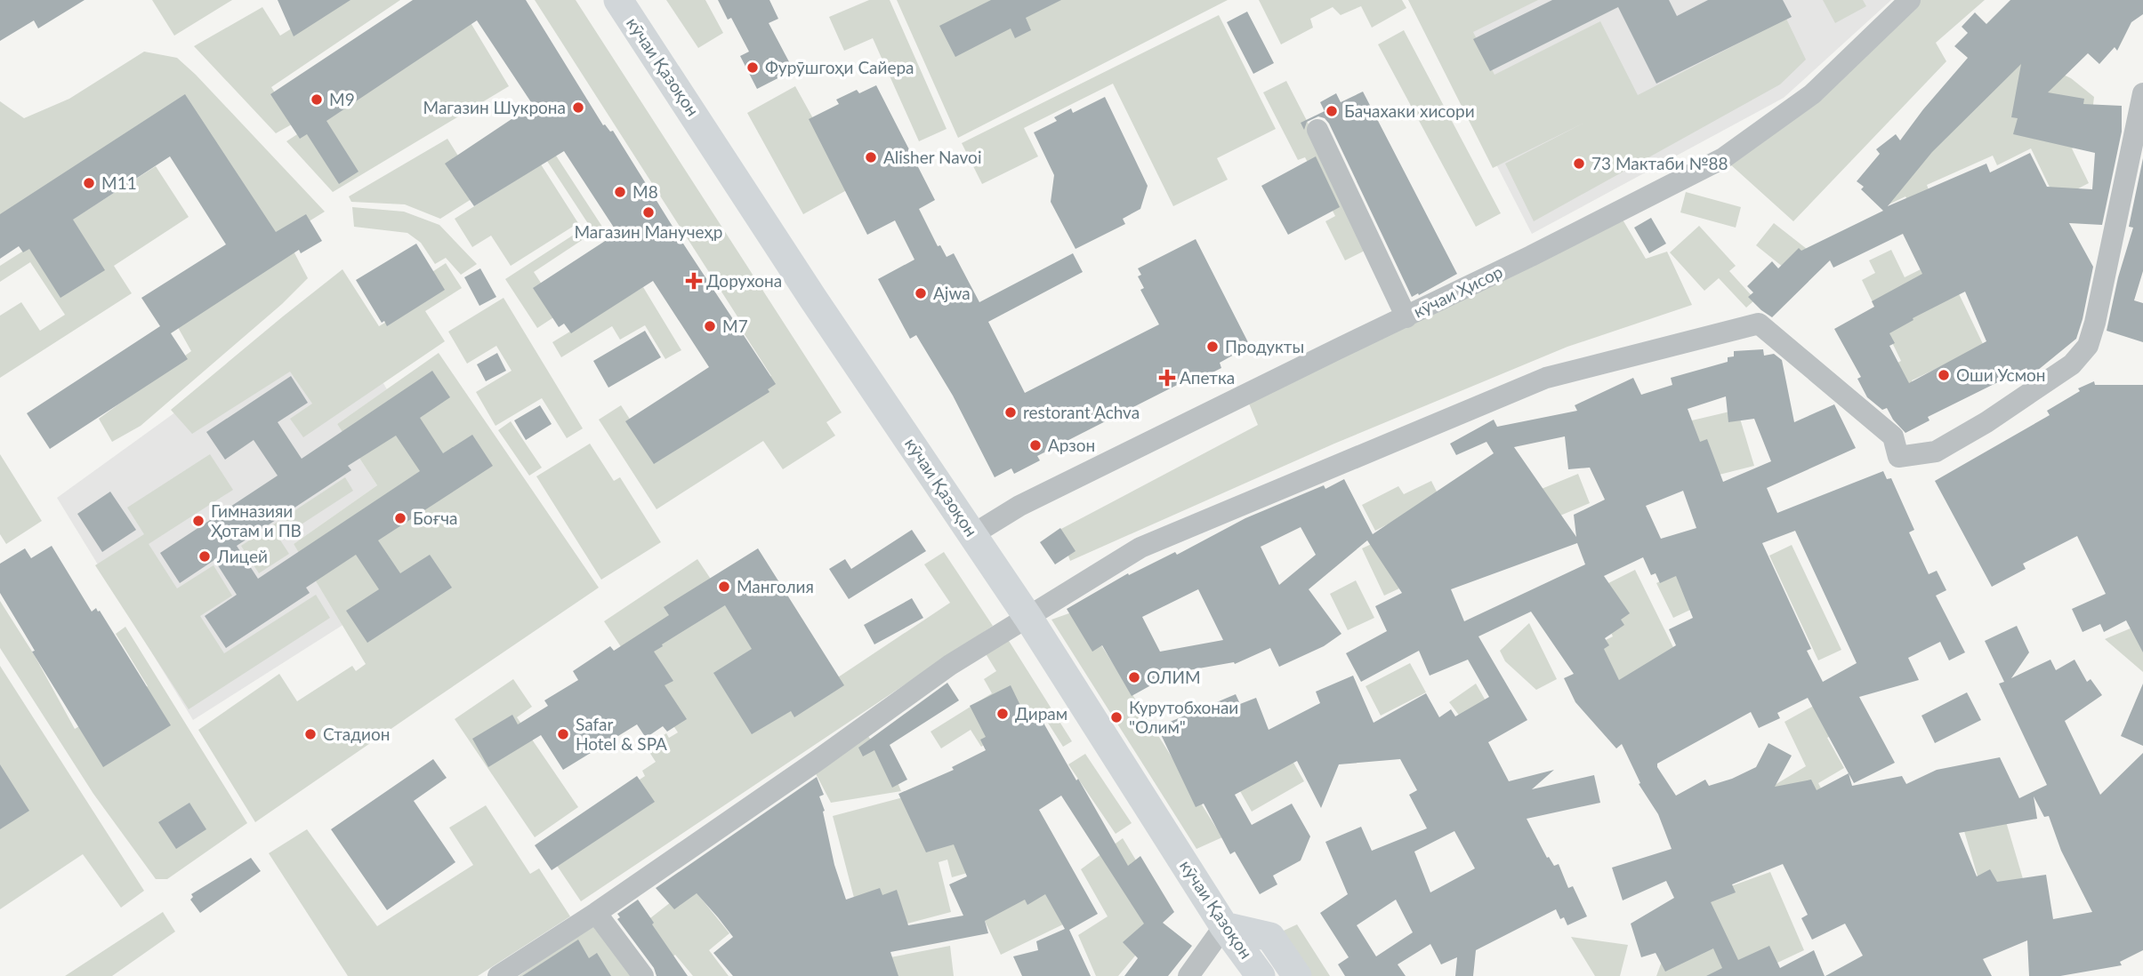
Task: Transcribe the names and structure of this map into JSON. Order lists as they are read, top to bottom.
{
  "streets": {
    "street": ["кӯчаи Қазоқон", "кӯчаи Ҳисор"]
  },
  "crossings": [
    ["кӯчаи Қазоқон", "кӯчаи Ҳисор"]
  ],
  "places": {
    "other": [
      "Фурӯшгоҳи Сайера",
      "М9",
      "Магазин Шукрона",
      "Бачахаки хисори",
      "Alisher Navoi",
      "73 Мактаби №88",
      "М11",
      "М8",
      "Магазин Манучеҳр",
      "Ajwa",
      "М7",
      "Продукты",
      "Оши Усмон",
      "restorant Achva",
      "Арзон",
      "Боғча",
      "Гимназияи Ҳотам и ПВ",
      "Лицей",
      "Манголия",
      "ОЛИМ",
      "Дирам",
      "Курутобхонаи \"Олим\"",
      "Стадион",
      "Safar Hotel & SPA"
    ],
    "health": ["Дорухона", "Апетка"]
  }
}
